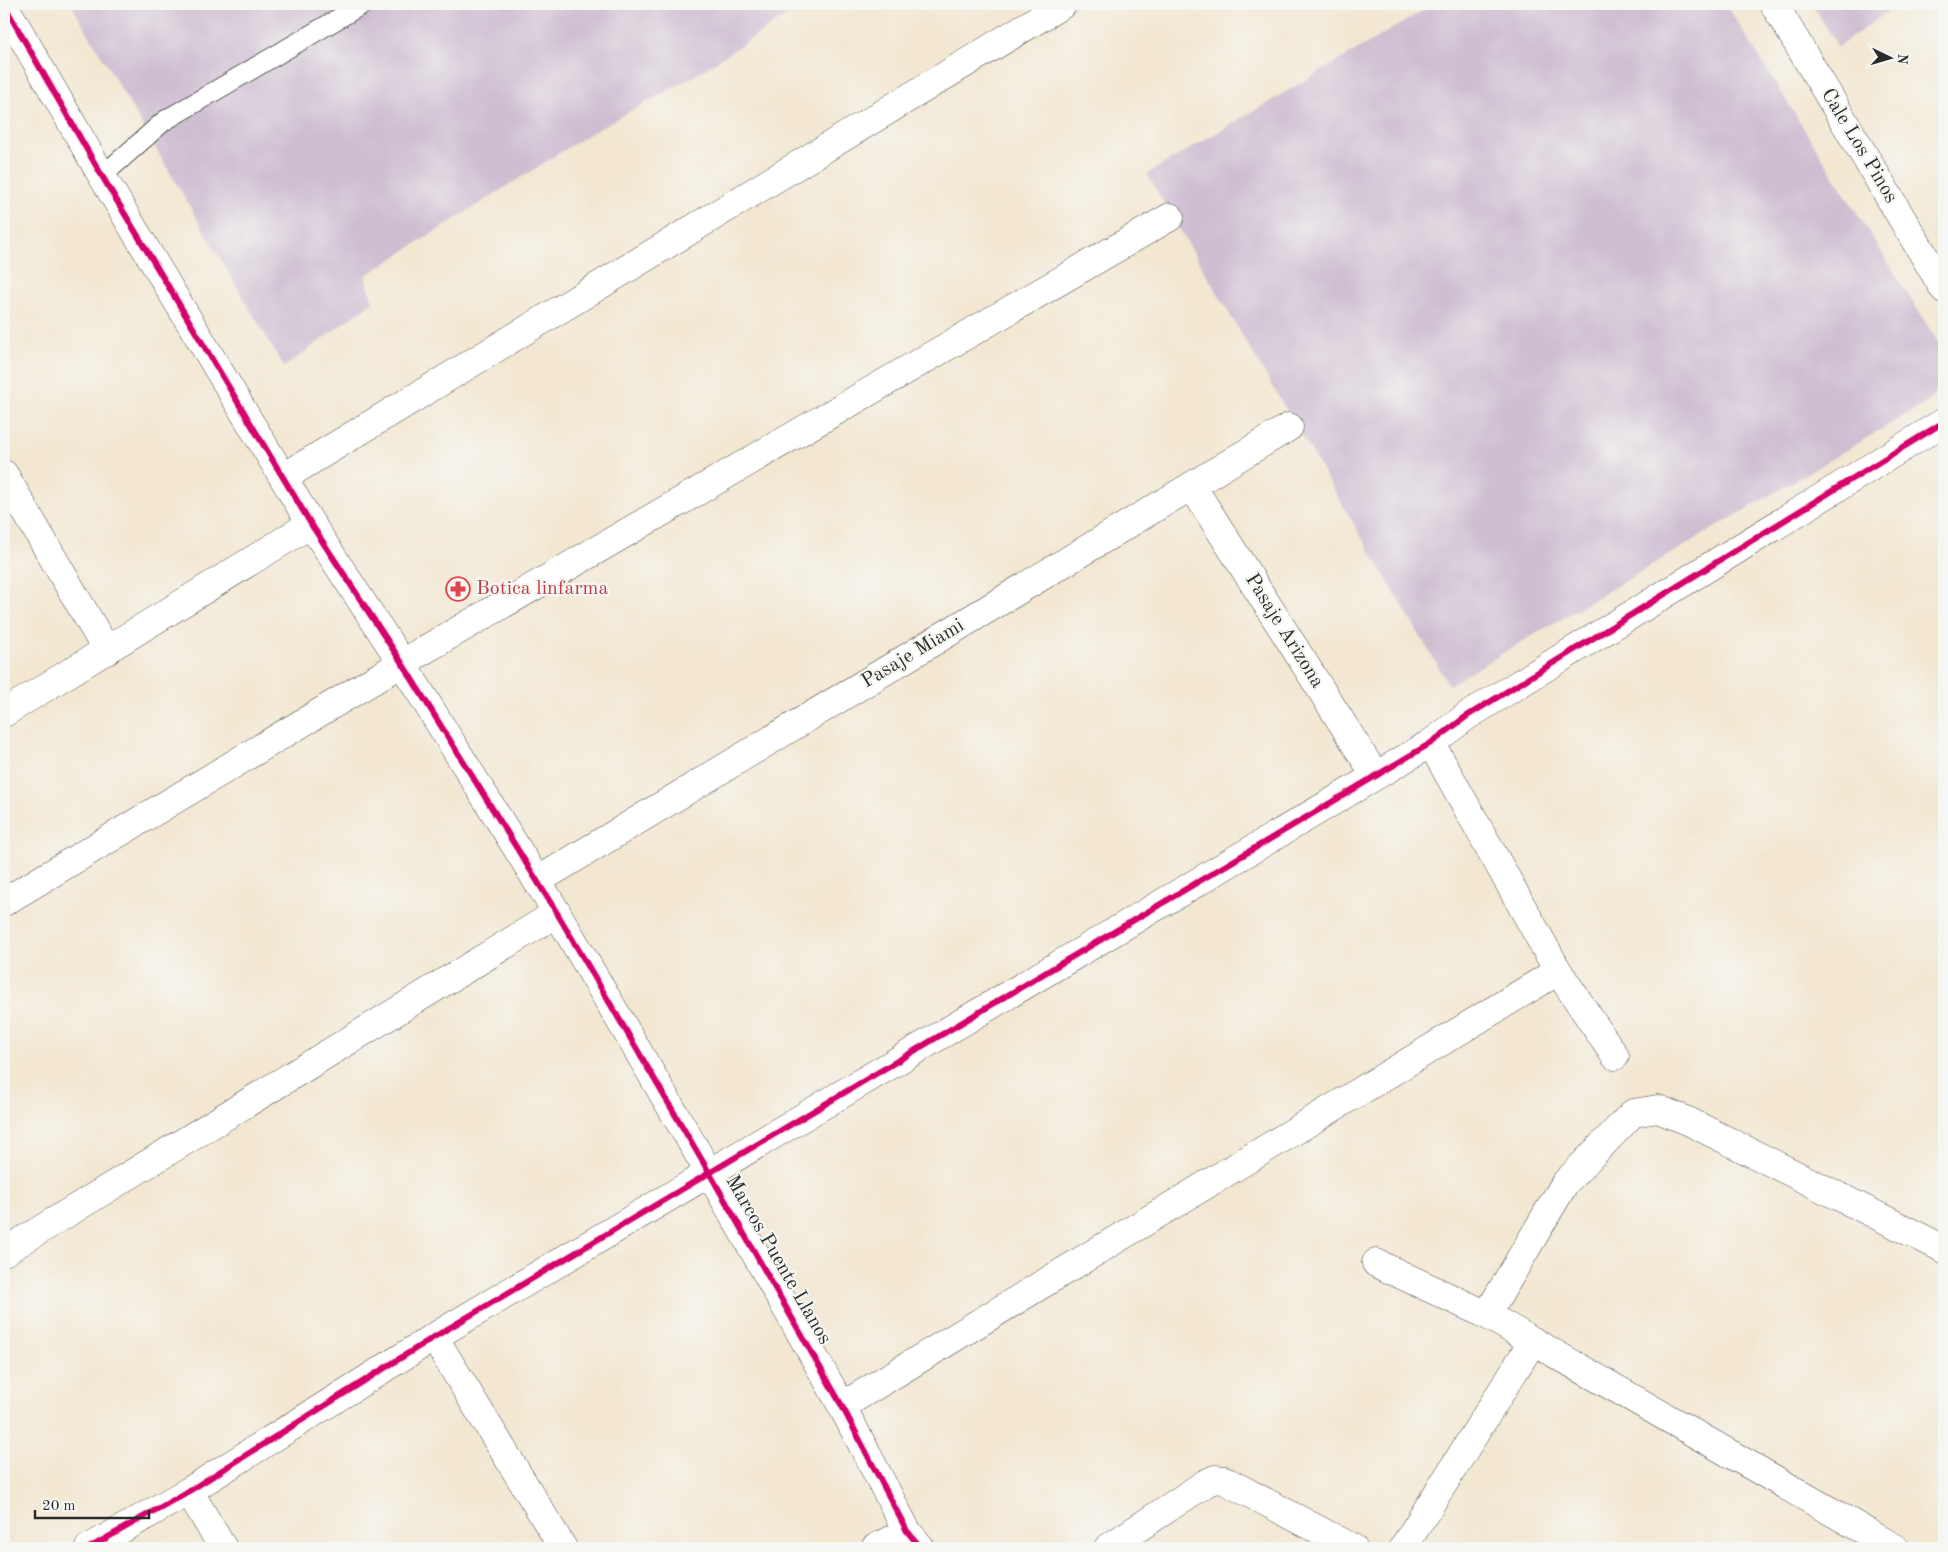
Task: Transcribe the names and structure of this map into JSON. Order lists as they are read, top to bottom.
{
  "streets": {
    "street": [
      "Cale Los Pinos",
      "Pasaje Arizona",
      "Pasaje Miami",
      "Marcos Puente Llanos"
    ]
  },
  "crossings": [
    ["Pasaje Arizona", "Pasaje Miami"],
    ["Pasaje Miami", "Marcos Puente Llanos"]
  ],
  "places": {
    "pharmacy": ["Botica linfarma"]
  },
  "scale_bar": "20 m",
  "north": "right"
}
